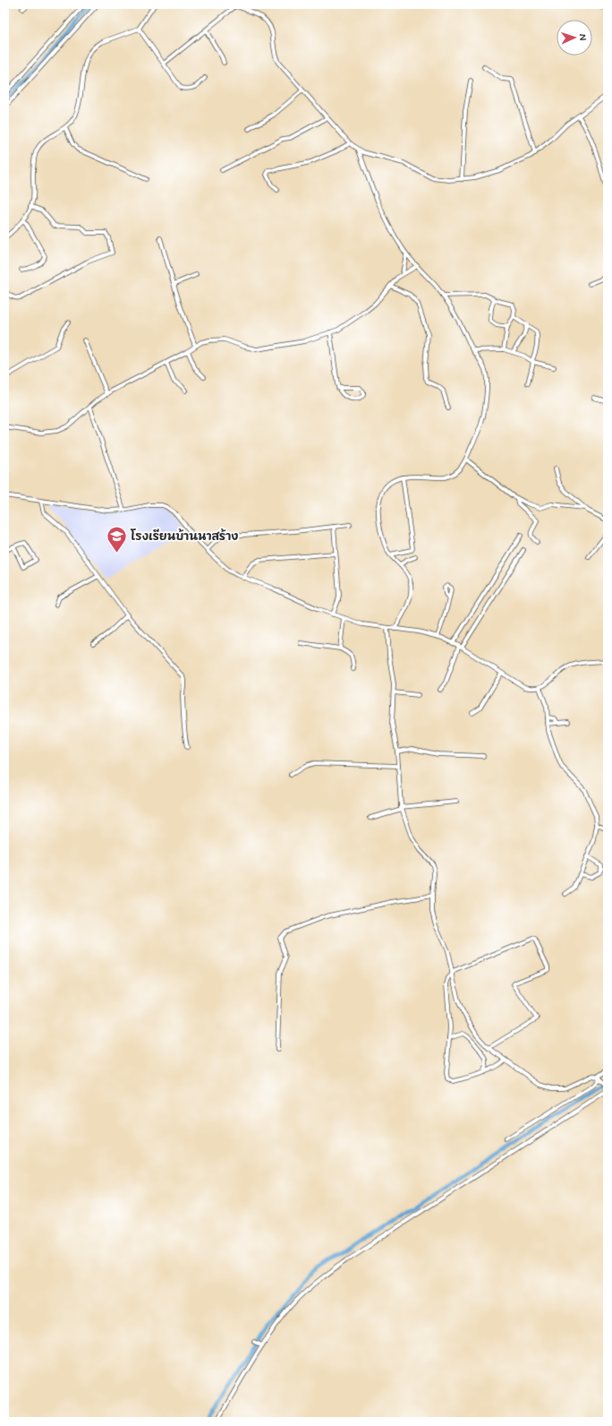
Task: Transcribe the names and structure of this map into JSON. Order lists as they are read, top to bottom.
{
  "places": {
    "school or university": ["โรงเรียนบ้านนาสร้าง"]
  },
  "north": "right"
}
